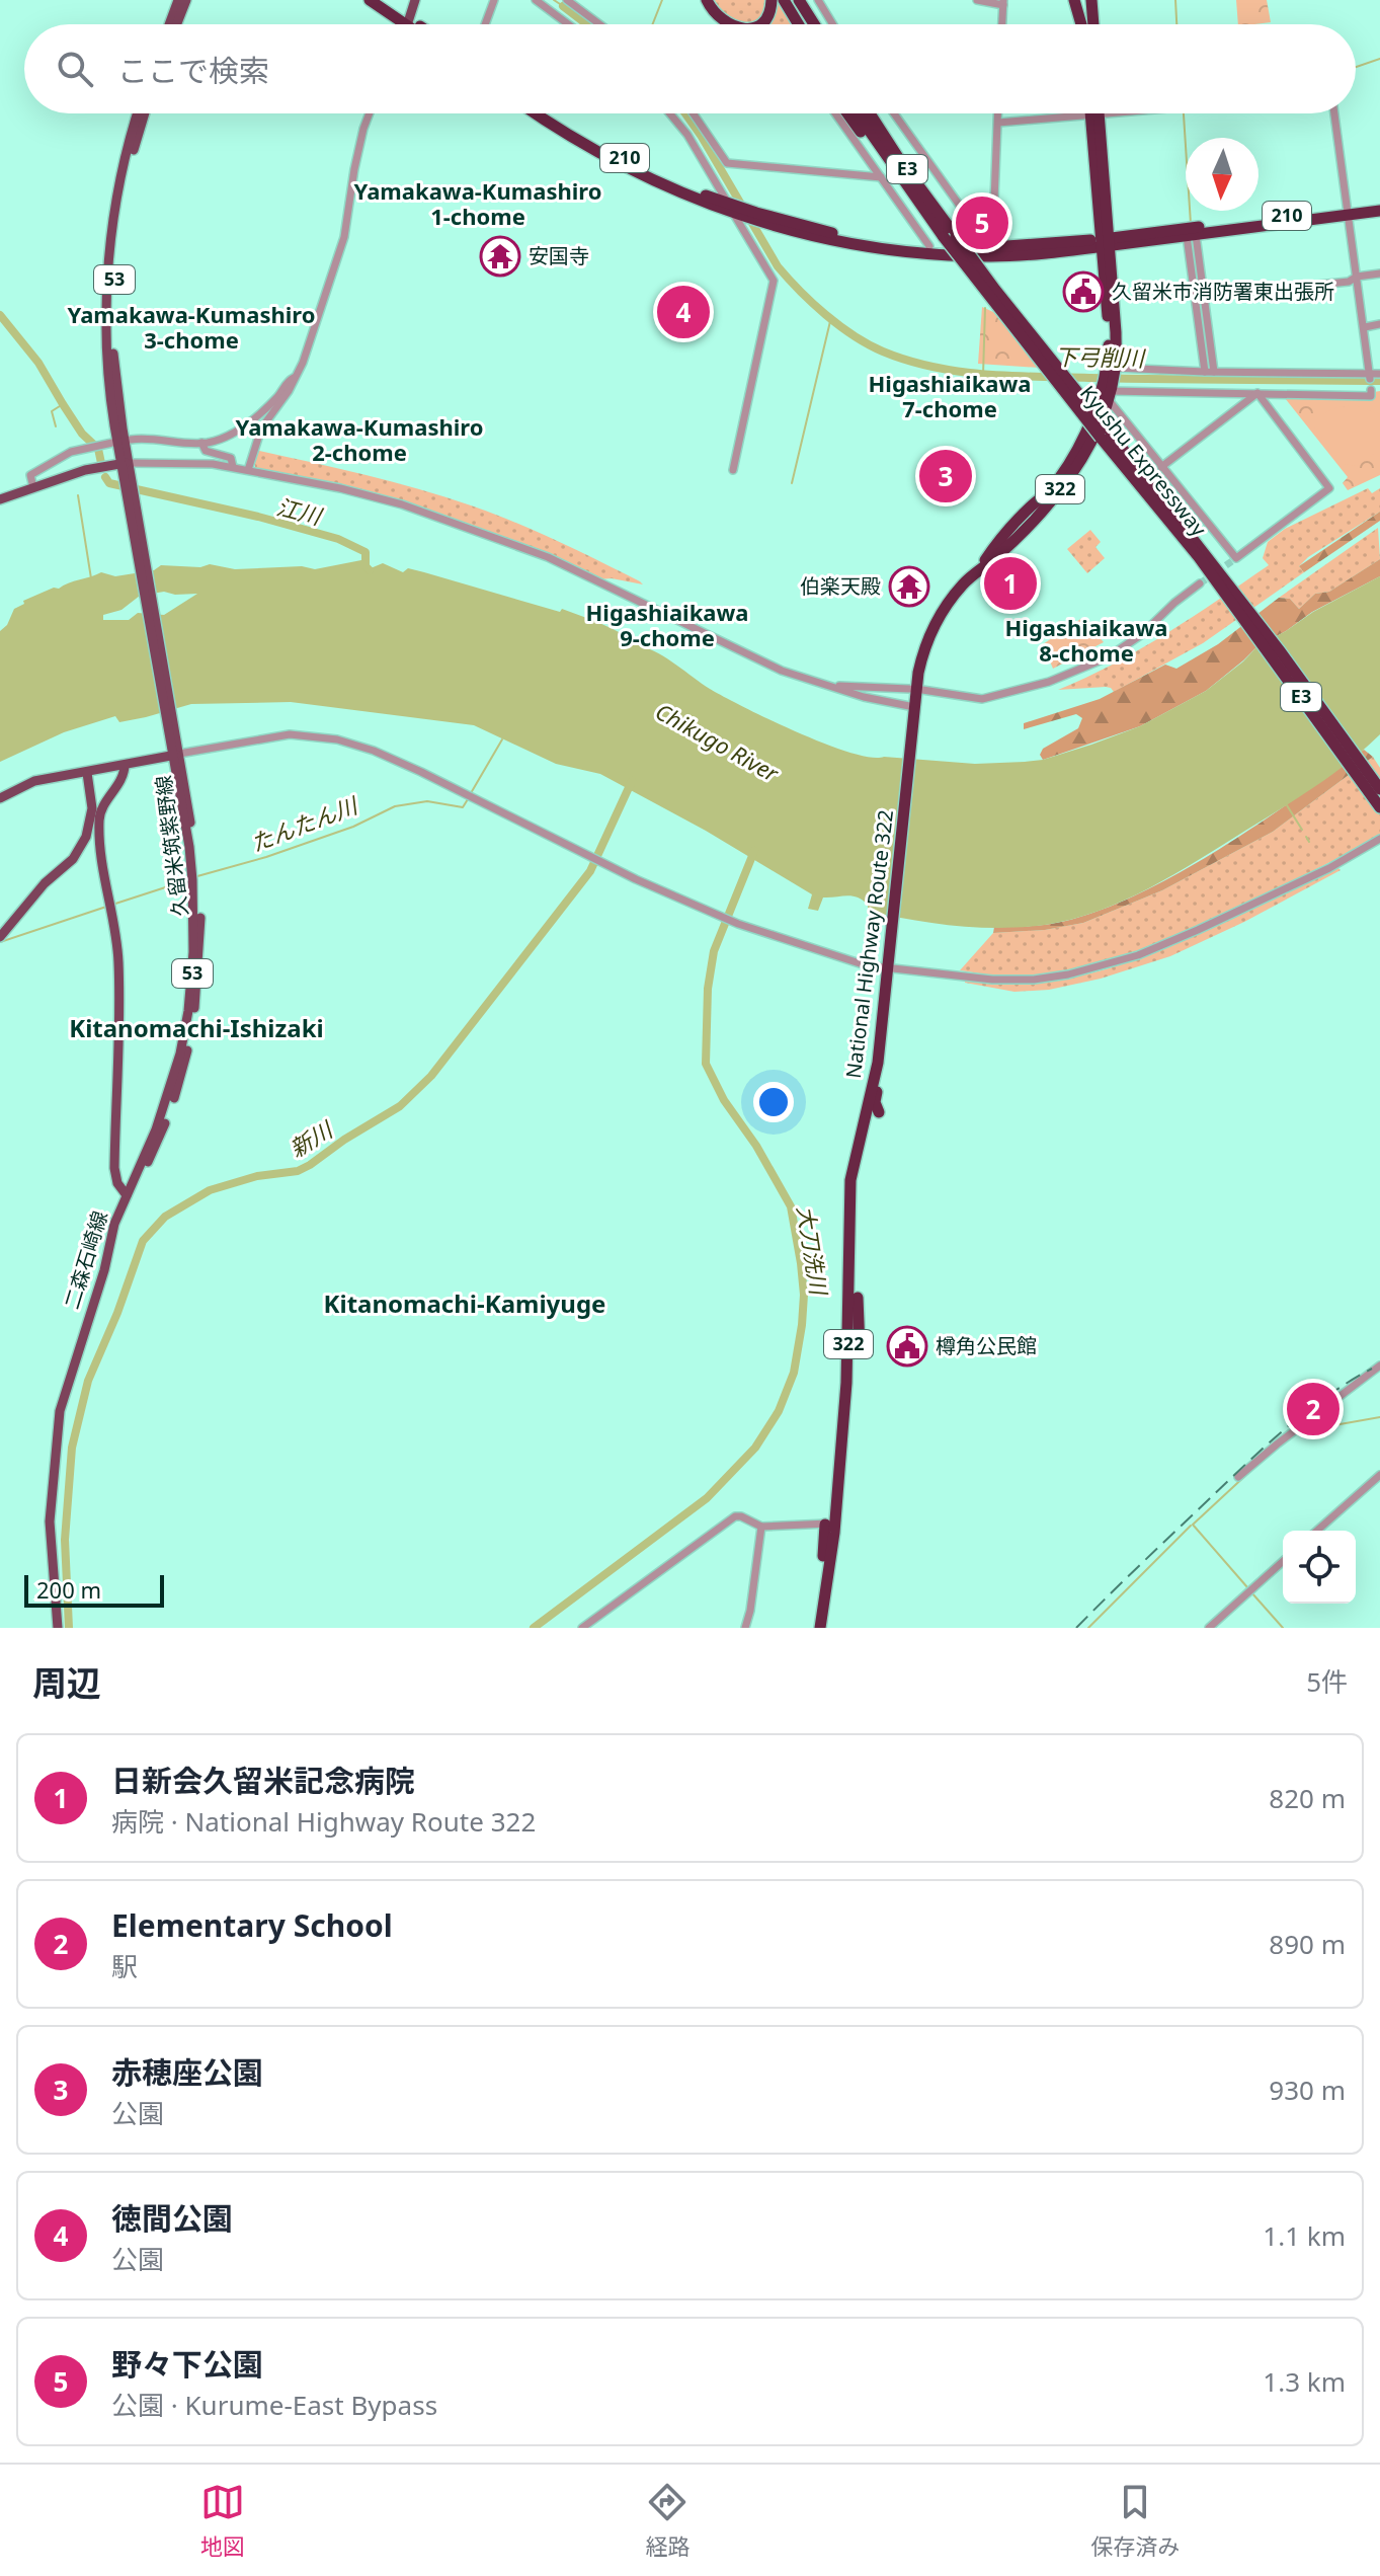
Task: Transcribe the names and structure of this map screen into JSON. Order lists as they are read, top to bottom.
{
  "streets": {
    "highway": [
      "210",
      "E3",
      "Kyushu Expressway",
      "322",
      "National Highway Route 322"
    ],
    "main road": ["53", "久留米筑紫野線", "二森石崎線"]
  },
  "crossings": [
    ["210", "National Highway Route 322"],
    ["久留米筑紫野線", "二森石崎線"]
  ],
  "districts": [
    "Yamakawa-Kumashiro 1-chome",
    "Yamakawa-Kumashiro 3-chome",
    "Higashiaikawa 7-chome",
    "Yamakawa-Kumashiro 2-chome",
    "Higashiaikawa 9-chome",
    "Higashiaikawa 8-chome",
    "Kitanomachi-Ishizaki",
    "Kitanomachi-Kamiyuge"
  ],
  "water": [
    "下弓削川",
    "江川",
    "Chikugo River",
    "たんたん川",
    "新川",
    "大刀洗川"
  ],
  "places": {
    "temple": ["安国寺", "伯楽天殿"],
    "public building": ["久留米市消防署東出張所", "樽角公民館"]
  },
  "scale_bar": "200 m",
  "north": "bottom",
  "page": {
    "search": "ここで検索",
    "pins": [
      "5",
      "4",
      "3",
      "1",
      "2"
    ],
    "scale": "200 m",
    "heading": ["周辺", "5件"],
    "list": [
      {
        "mark": "1",
        "name": "日新会久留米記念病院",
        "note": "病院 · National Highway Route 322",
        "value": "820 m"
      },
      {
        "mark": "2",
        "name": "Elementary School",
        "note": "駅",
        "value": "890 m"
      },
      {
        "mark": "3",
        "name": "赤穂座公園",
        "note": "公園",
        "value": "930 m"
      },
      {
        "mark": "4",
        "name": "徳間公園",
        "note": "公園",
        "value": "1.1 km"
      },
      {
        "mark": "5",
        "name": "野々下公園",
        "note": "公園 · Kurume-East Bypass",
        "value": "1.3 km"
      }
    ],
    "nav": ["地図", "経路", "保存済み"]
  }
}
